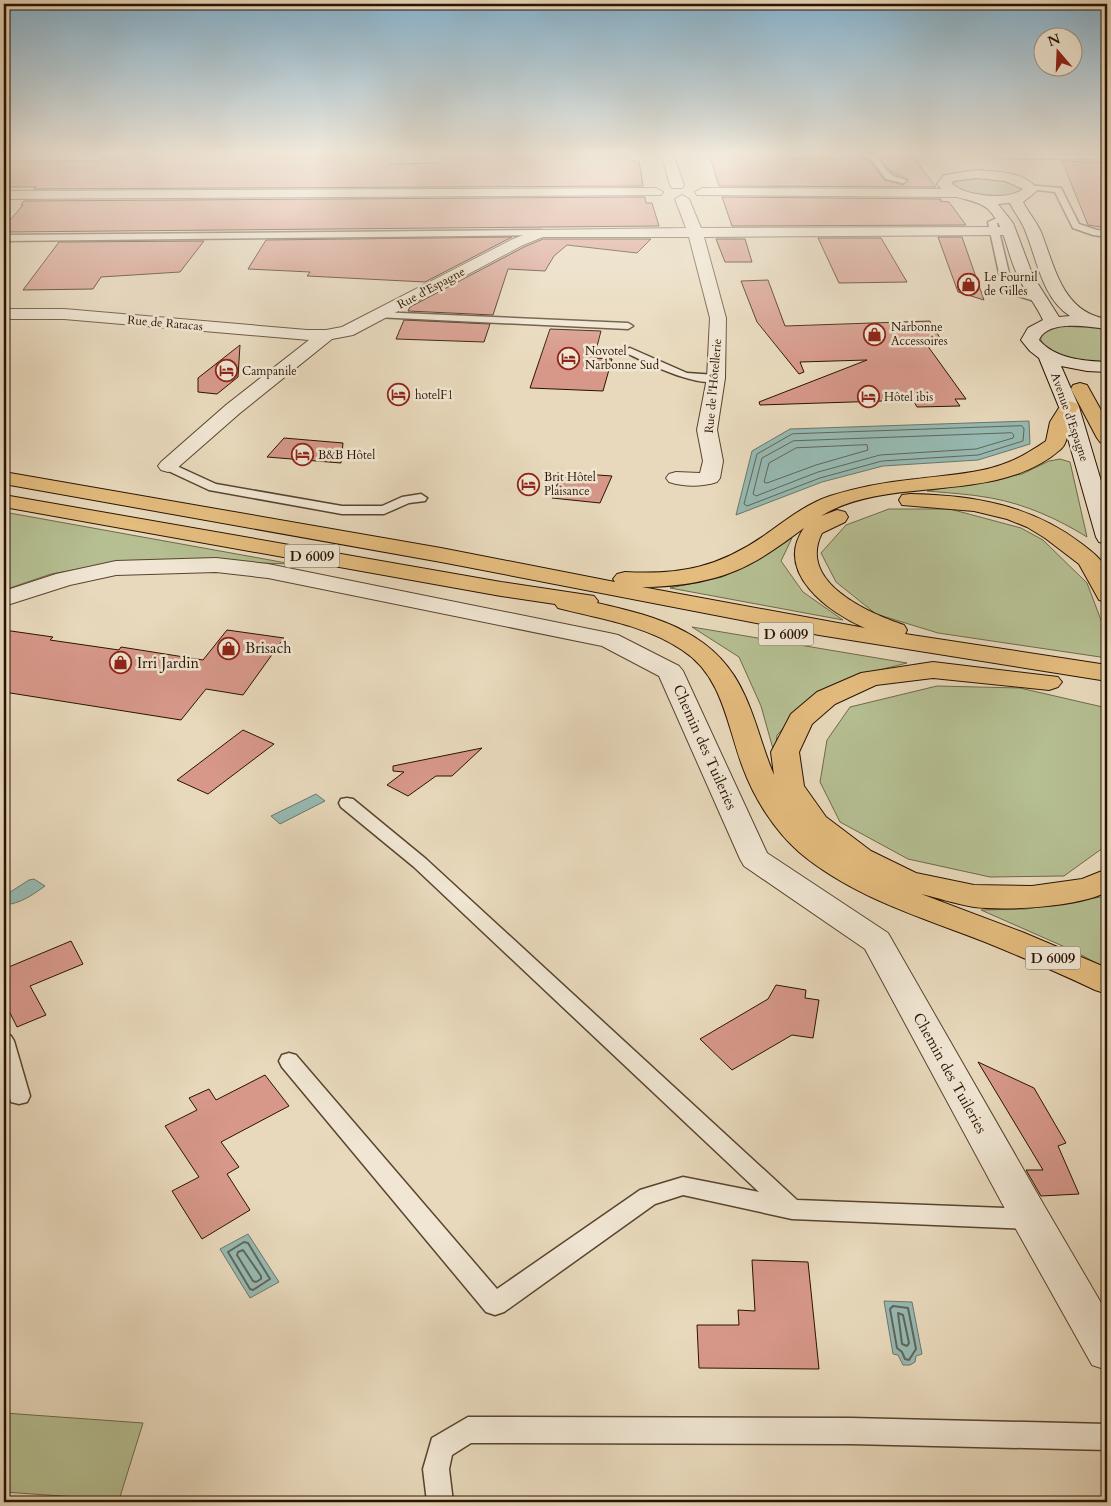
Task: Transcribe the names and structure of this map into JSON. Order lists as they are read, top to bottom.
{
  "streets": {
    "main road": ["D 6009"],
    "street": [
      "Rue d'Espagne",
      "Rue de Ratacas",
      "Rue de l'Hôtellerie",
      "Avenue d'Espagne",
      "Chemin des Tuileries"
    ]
  },
  "crossings": [
    ["Rue d'Espagne", "Rue de Ratacas"],
    ["Rue d'Espagne", "Rue de l'Hôtellerie"]
  ],
  "places": {
    "shop": [
      "Le Fournil de Gilles",
      "Narbonne Accessoires",
      "Brisach",
      "Irri Jardin"
    ],
    "hotel": [
      "Novotel Narbonne Sud",
      "Campanile",
      "hotelF1",
      "Hôtel ibis",
      "B&B Hôtel",
      "Brit Hôtel Plaisance"
    ]
  },
  "north": "top"
}
